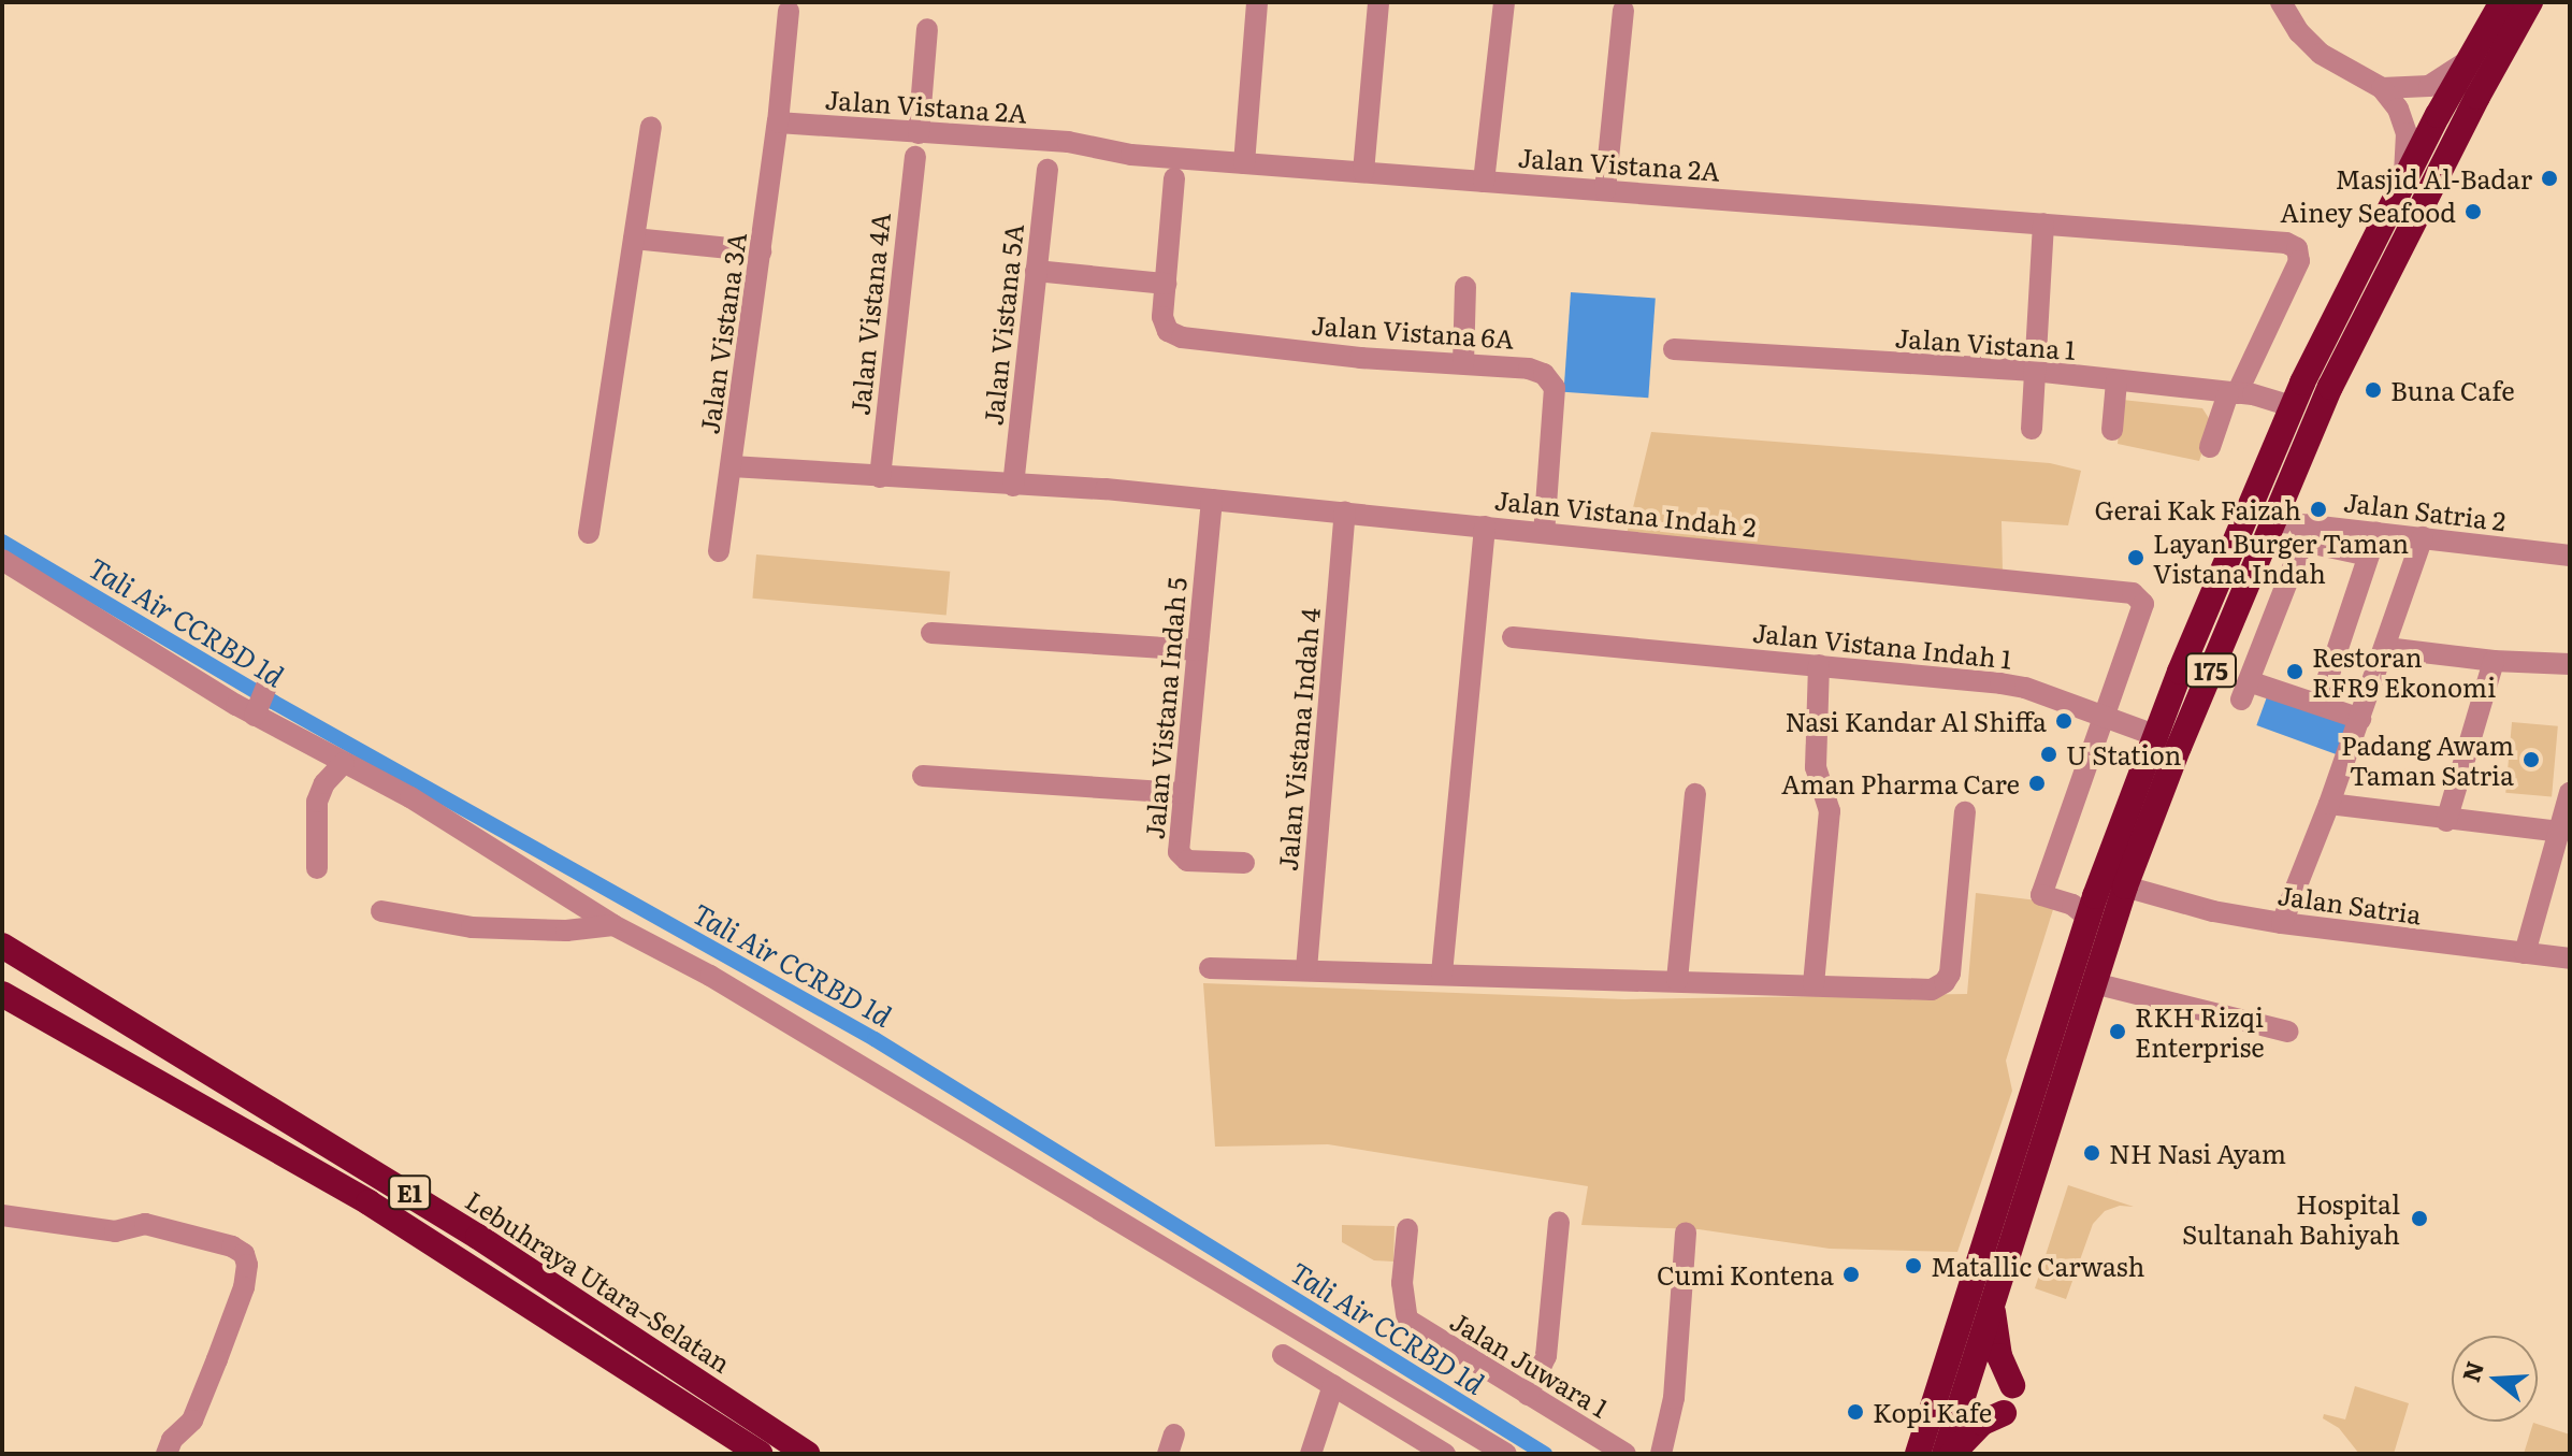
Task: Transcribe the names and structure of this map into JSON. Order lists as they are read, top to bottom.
{
  "streets": {
    "highway": ["175", "E1", "Lebuhraya Utara–Selatan"],
    "street": [
      "Jalan Vistana 2A",
      "Jalan Vistana 4A",
      "Jalan Vistana 5A",
      "Jalan Vistana 6A",
      "Jalan Vistana 3A",
      "Jalan Vistana 1",
      "Jalan Satria 2",
      "Jalan Vistana Indah 2",
      "Jalan Vistana Indah 1",
      "Jalan Vistana Indah 5",
      "Jalan Vistana Indah 4",
      "Jalan Satria",
      "Jalan Juwara 1"
    ]
  },
  "crossings": [
    ["Jalan Vistana 2A", "Jalan Vistana 3A"],
    ["Jalan Vistana 2A", "Jalan Vistana 1"],
    ["Jalan Vistana 4A", "Jalan Vistana Indah 2"],
    ["Jalan Vistana 5A", "Jalan Vistana Indah 2"],
    ["Jalan Vistana 6A", "Jalan Vistana Indah 2"],
    ["Jalan Vistana 3A", "Jalan Vistana Indah 2"],
    ["Jalan Vistana 1", "175"],
    ["Jalan Satria 2", "175"],
    ["Jalan Vistana Indah 2", "Jalan Vistana Indah 1"],
    ["Jalan Vistana Indah 2", "Jalan Vistana Indah 5"],
    ["Jalan Vistana Indah 2", "Jalan Vistana Indah 4"],
    ["Jalan Vistana Indah 1", "175"],
    ["175", "Jalan Satria"]
  ],
  "water": ["Tali Air CCRBD 1d"],
  "places": [
    "Masjid Al-Badar",
    "Ainey Seafood",
    "Buna Cafe",
    "Gerai Kak Faizah",
    "Layan Burger Taman Vistana Indah",
    "Restoran RFR9 Ekonomi",
    "Nasi Kandar Al Shiffa",
    "U Station",
    "Padang Awam Taman Satria",
    "Aman Pharma Care",
    "RKH Rizqi Enterprise",
    "NH Nasi Ayam",
    "Hospital Sultanah Bahiyah",
    "Matallic Carwash",
    "Cumi Kontena",
    "Kopi Kafe"
  ],
  "north": "left"
}
